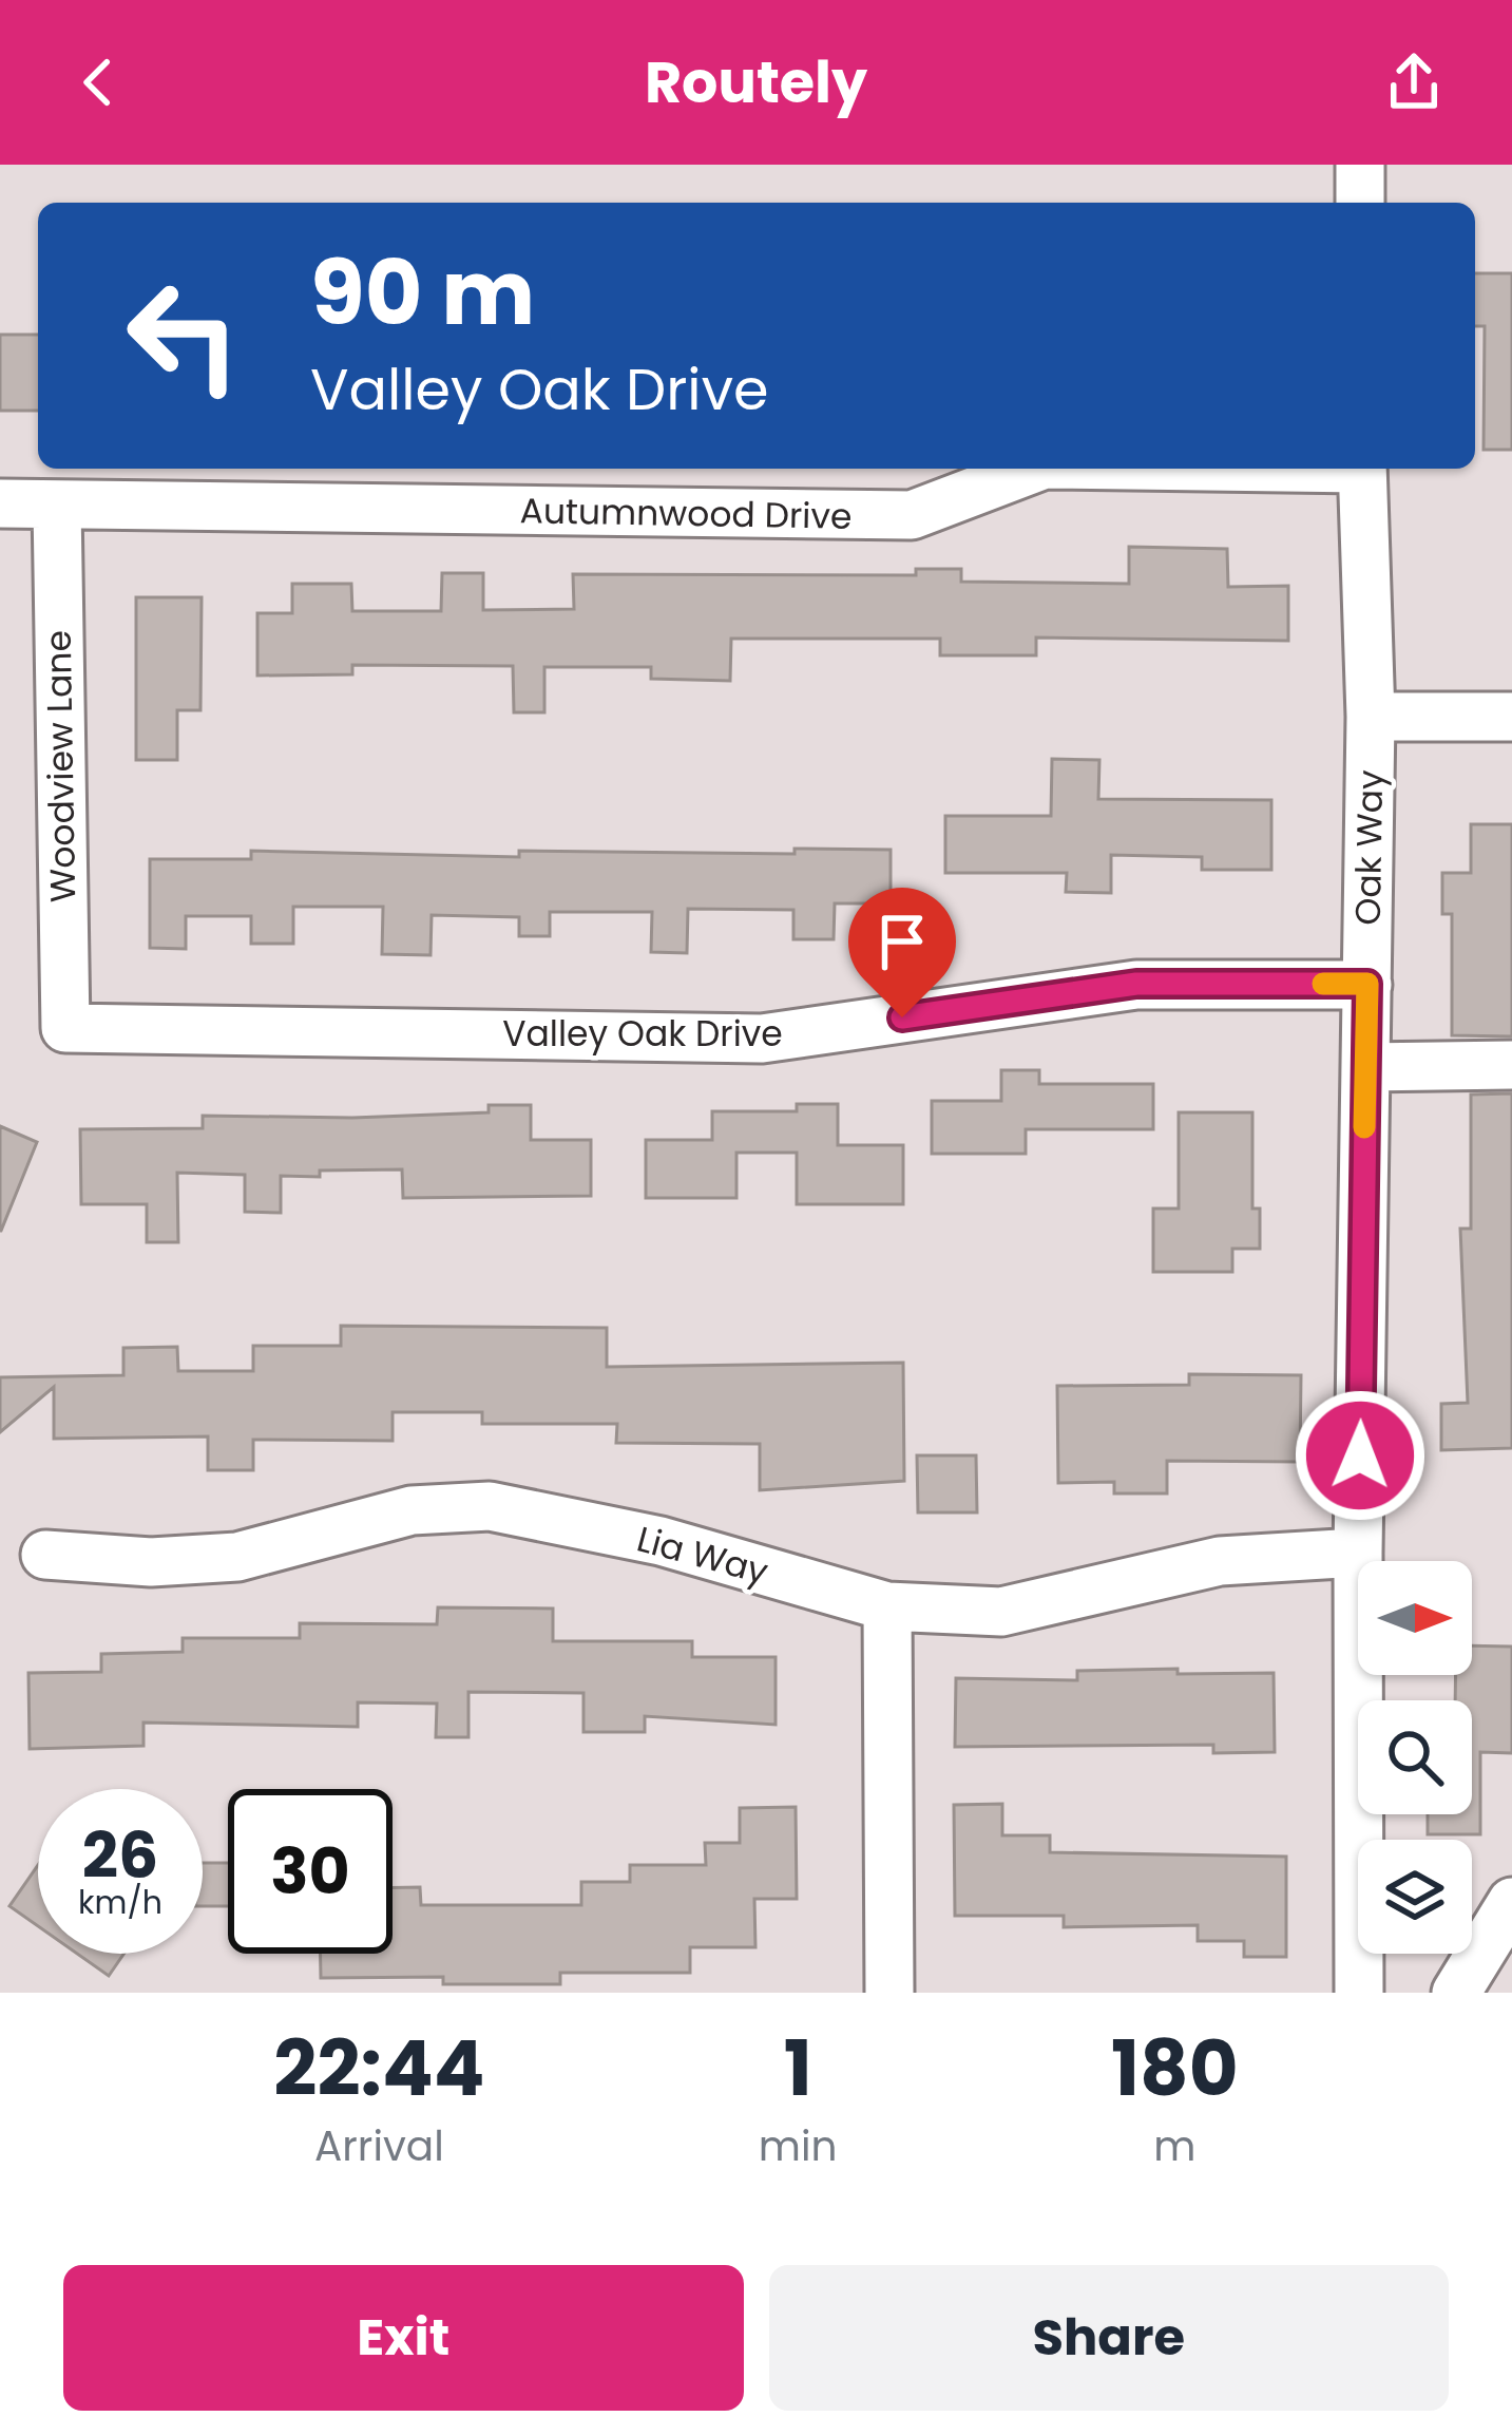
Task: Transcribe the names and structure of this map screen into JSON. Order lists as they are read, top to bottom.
{
  "streets": {
    "street": [
      "Autumnwood Drive",
      "Woodview Lane",
      "Oak Way",
      "Valley Oak Drive",
      "Lia Way"
    ]
  },
  "crossings": [
    ["Autumnwood Drive", "Woodview Lane"],
    ["Woodview Lane", "Valley Oak Drive"],
    ["Oak Way", "Valley Oak Drive"],
    ["Oak Way", "Lia Way"]
  ],
  "north": "right",
  "page": {
    "header": "Routely",
    "turn": ["90 m", "Valley Oak Drive"],
    "speed": "26 km/h",
    "limit": "30",
    "eta": [
      "22:44",
      "Arrival",
      "1",
      "min",
      "180",
      "m"
    ],
    "buttons": ["Exit", "Share"]
  }
}
